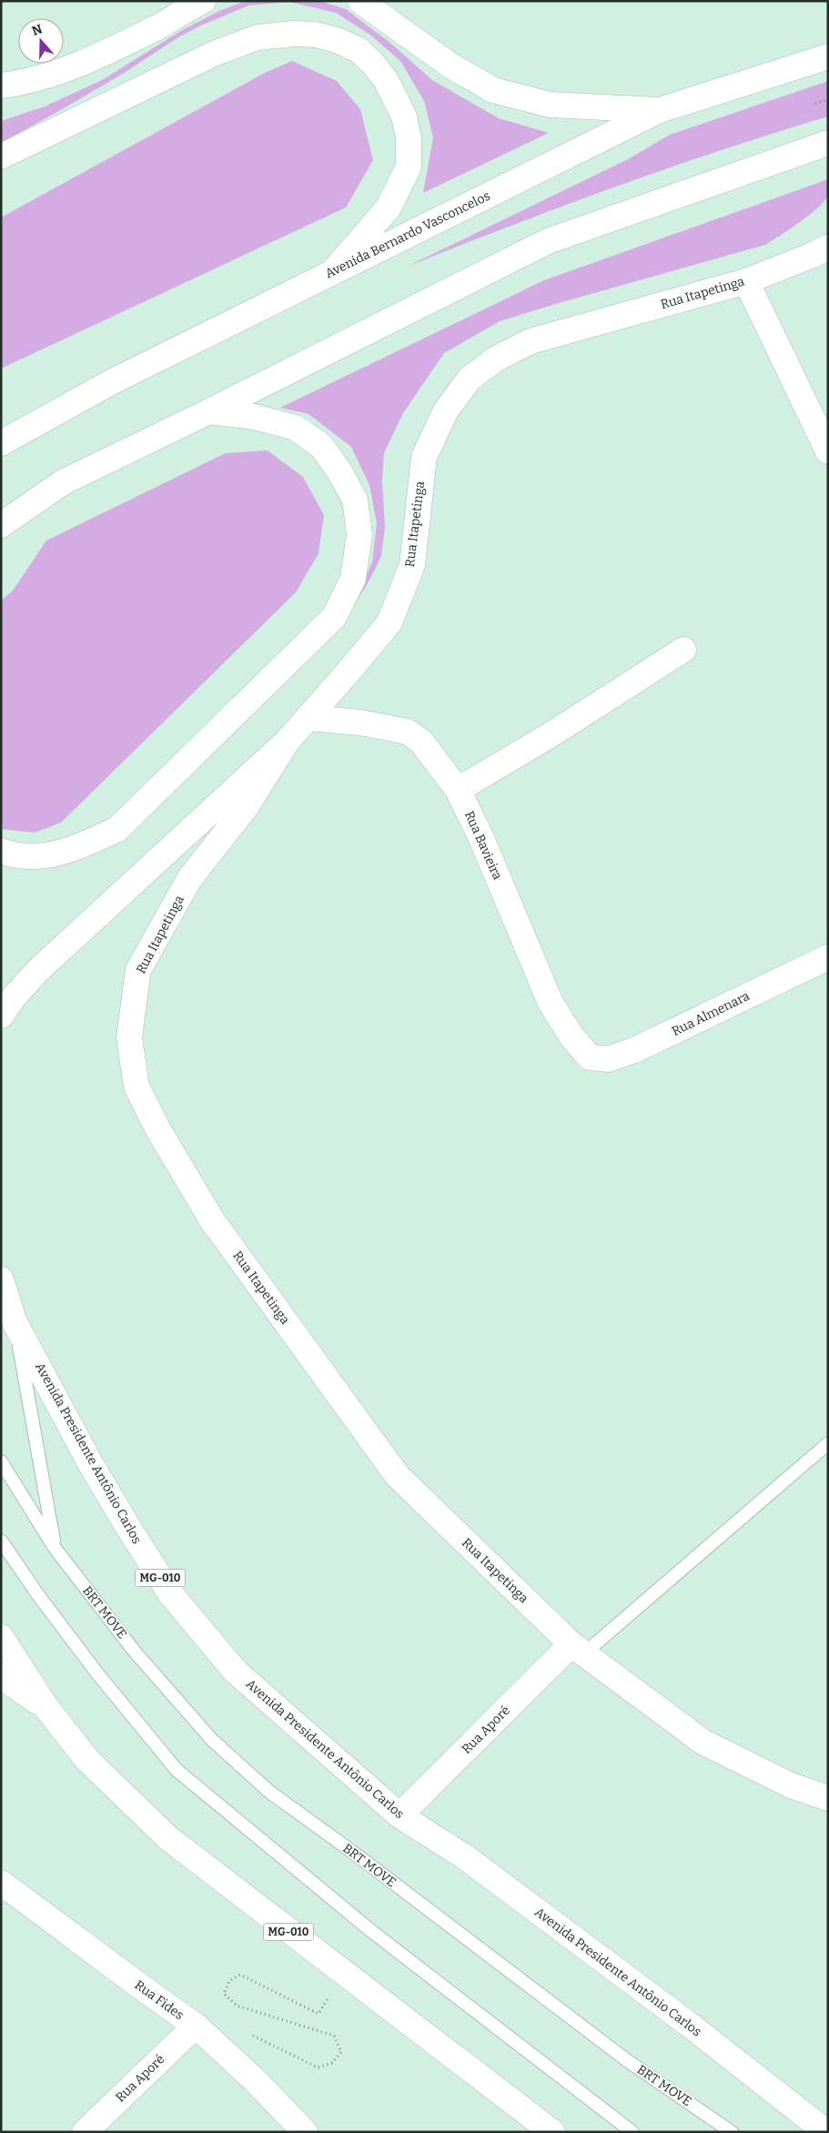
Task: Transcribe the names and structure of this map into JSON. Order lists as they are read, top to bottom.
{
  "streets": {
    "main road": [
      "Avenida Bernardo Vasconcelos",
      "Rua Itapetinga",
      "Rua Bavieira",
      "Rua Almenara",
      "Avenida Presidente Antônio Carlos",
      "MG-010",
      "Rua Aporé",
      "Rua Fides"
    ],
    "lane": ["BRT MOVE"]
  },
  "crossings": [
    ["Rua Itapetinga", "Rua Bavieira"],
    ["Rua Itapetinga", "Rua Aporé"],
    ["Rua Bavieira", "Rua Almenara"],
    ["Avenida Presidente Antônio Carlos", "BRT MOVE"],
    ["Avenida Presidente Antônio Carlos", "Rua Aporé"],
    ["Rua Aporé", "Rua Fides"]
  ],
  "north": "top"
}
